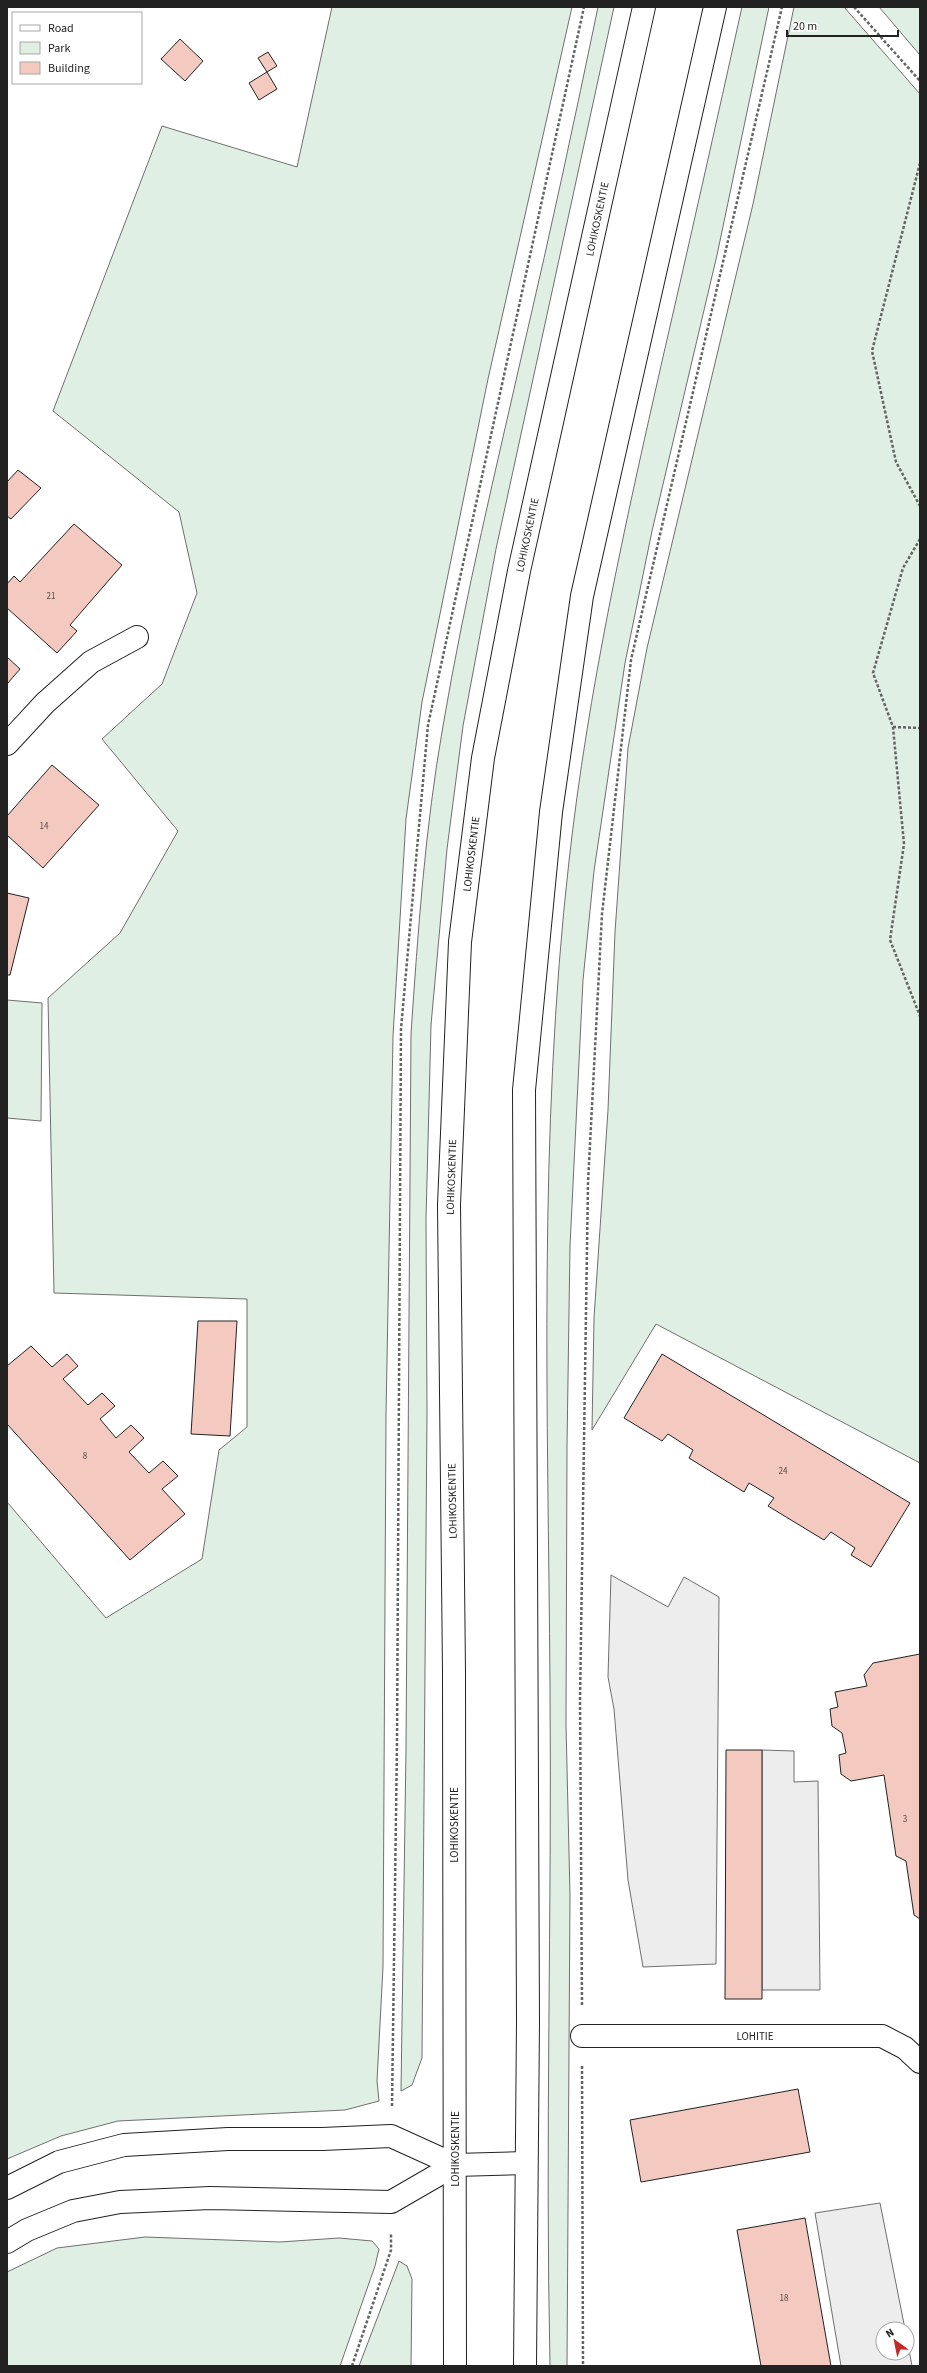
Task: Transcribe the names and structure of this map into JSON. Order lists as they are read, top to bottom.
{
  "streets": {
    "main road": ["LOHIKOSKENTIE", "LOHITIE"]
  },
  "house_numbers": [
    "21",
    "14",
    "8",
    "24",
    "3",
    "18"
  ],
  "legend": ["Road", "Park", "Building"],
  "scale_bar": "20 m",
  "north": "top left"
}
